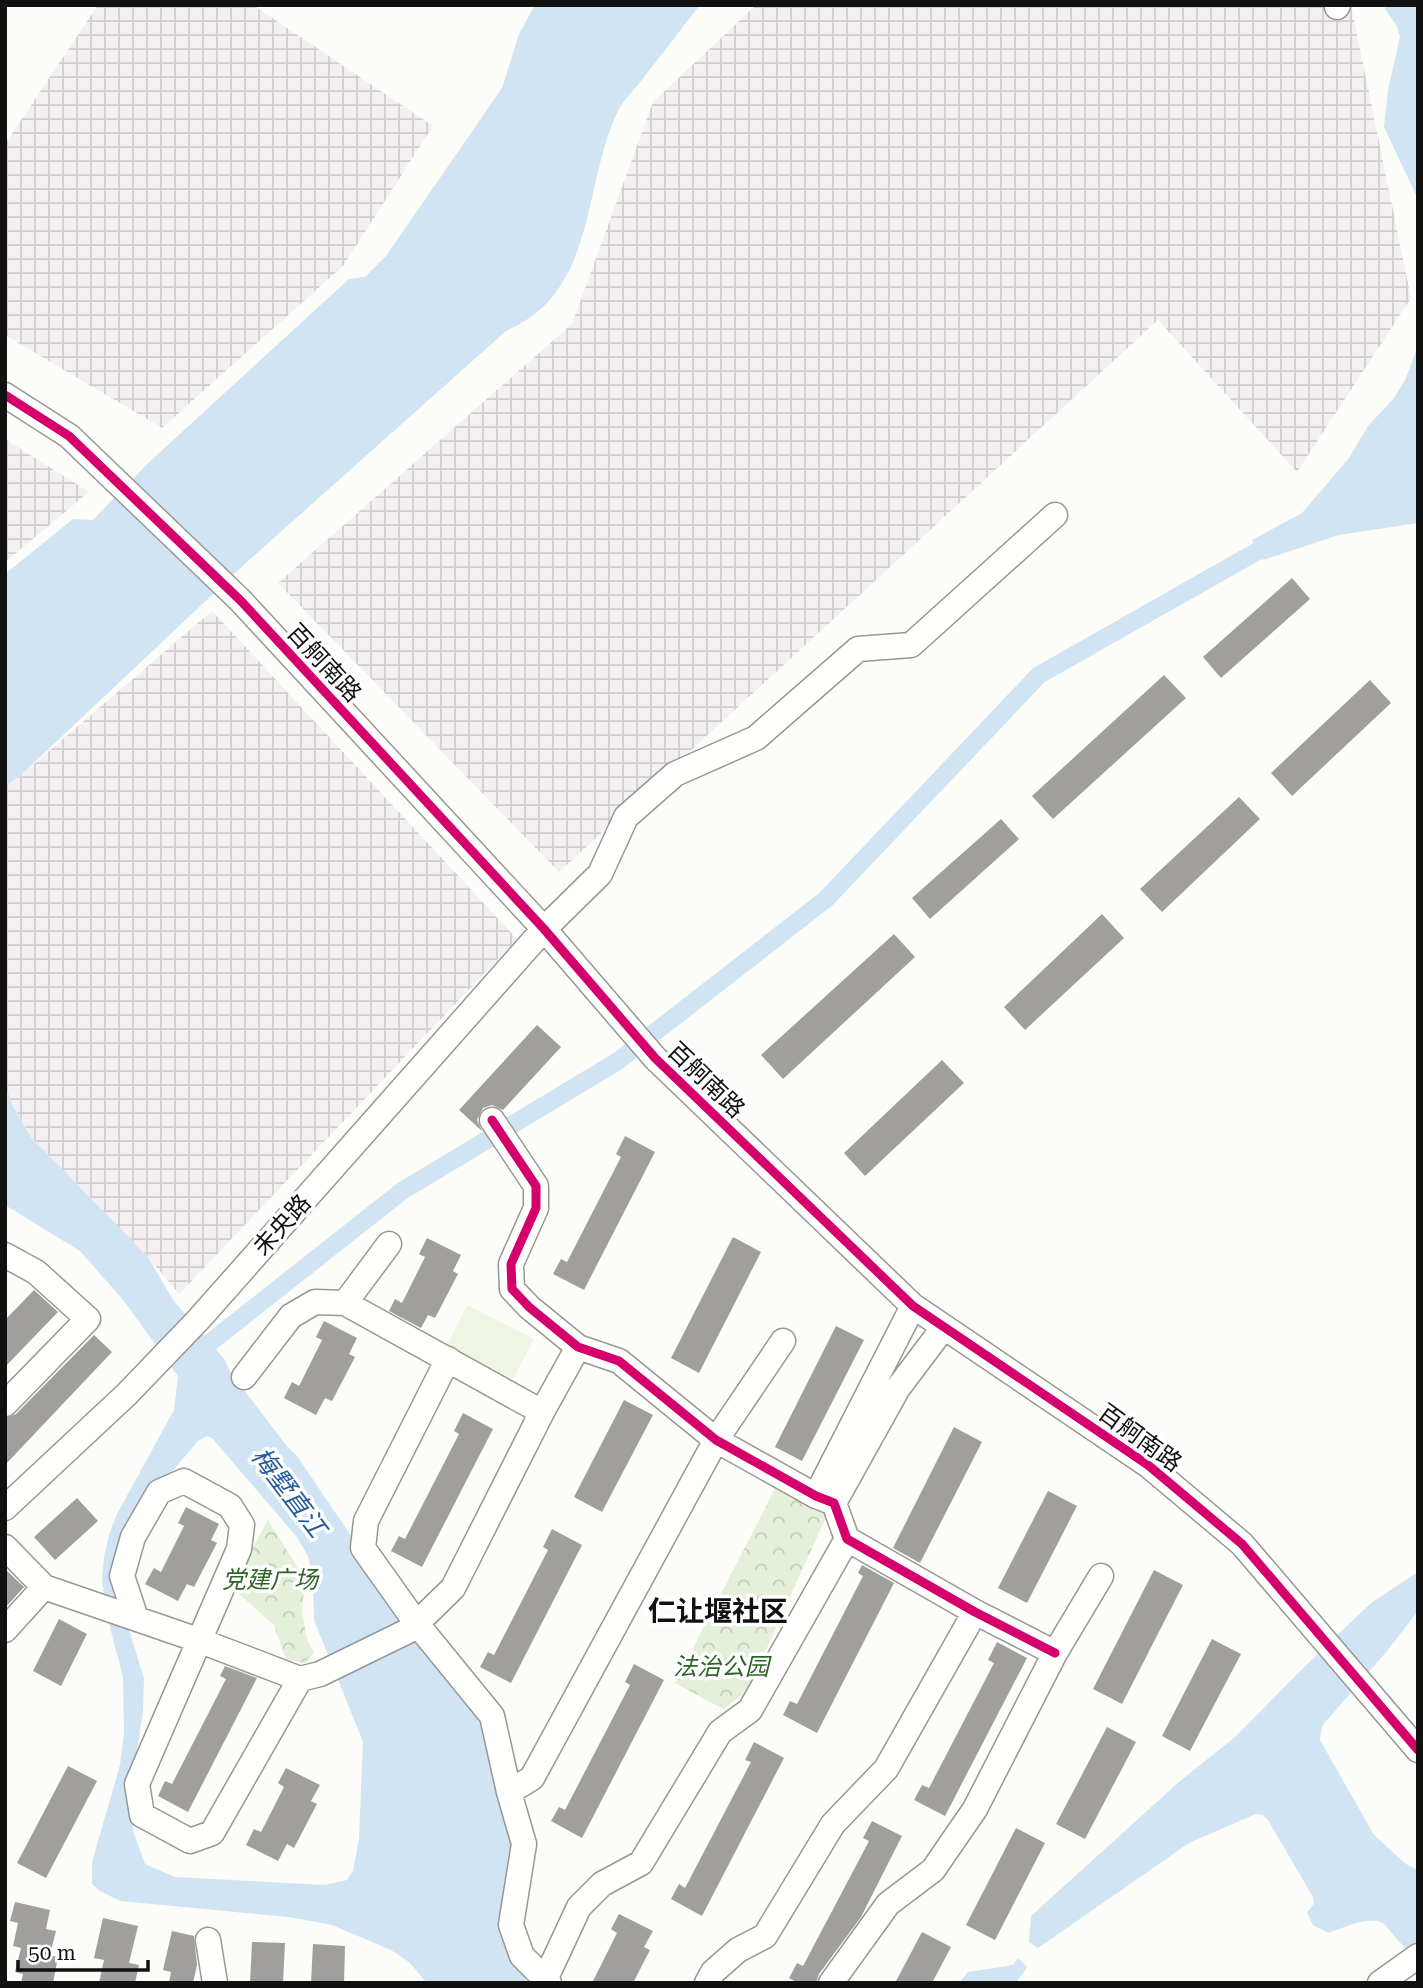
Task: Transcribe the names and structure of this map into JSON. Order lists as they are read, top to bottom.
{
  "streets": {
    "street": ["百舸南路", "未央路"]
  },
  "crossings": [
    ["百舸南路", "未央路"]
  ],
  "districts": ["仁让堰社区"],
  "water": ["梅墅直江"],
  "parks": ["党建广场", "法治公园"],
  "scale_bar": "50 m"
}
